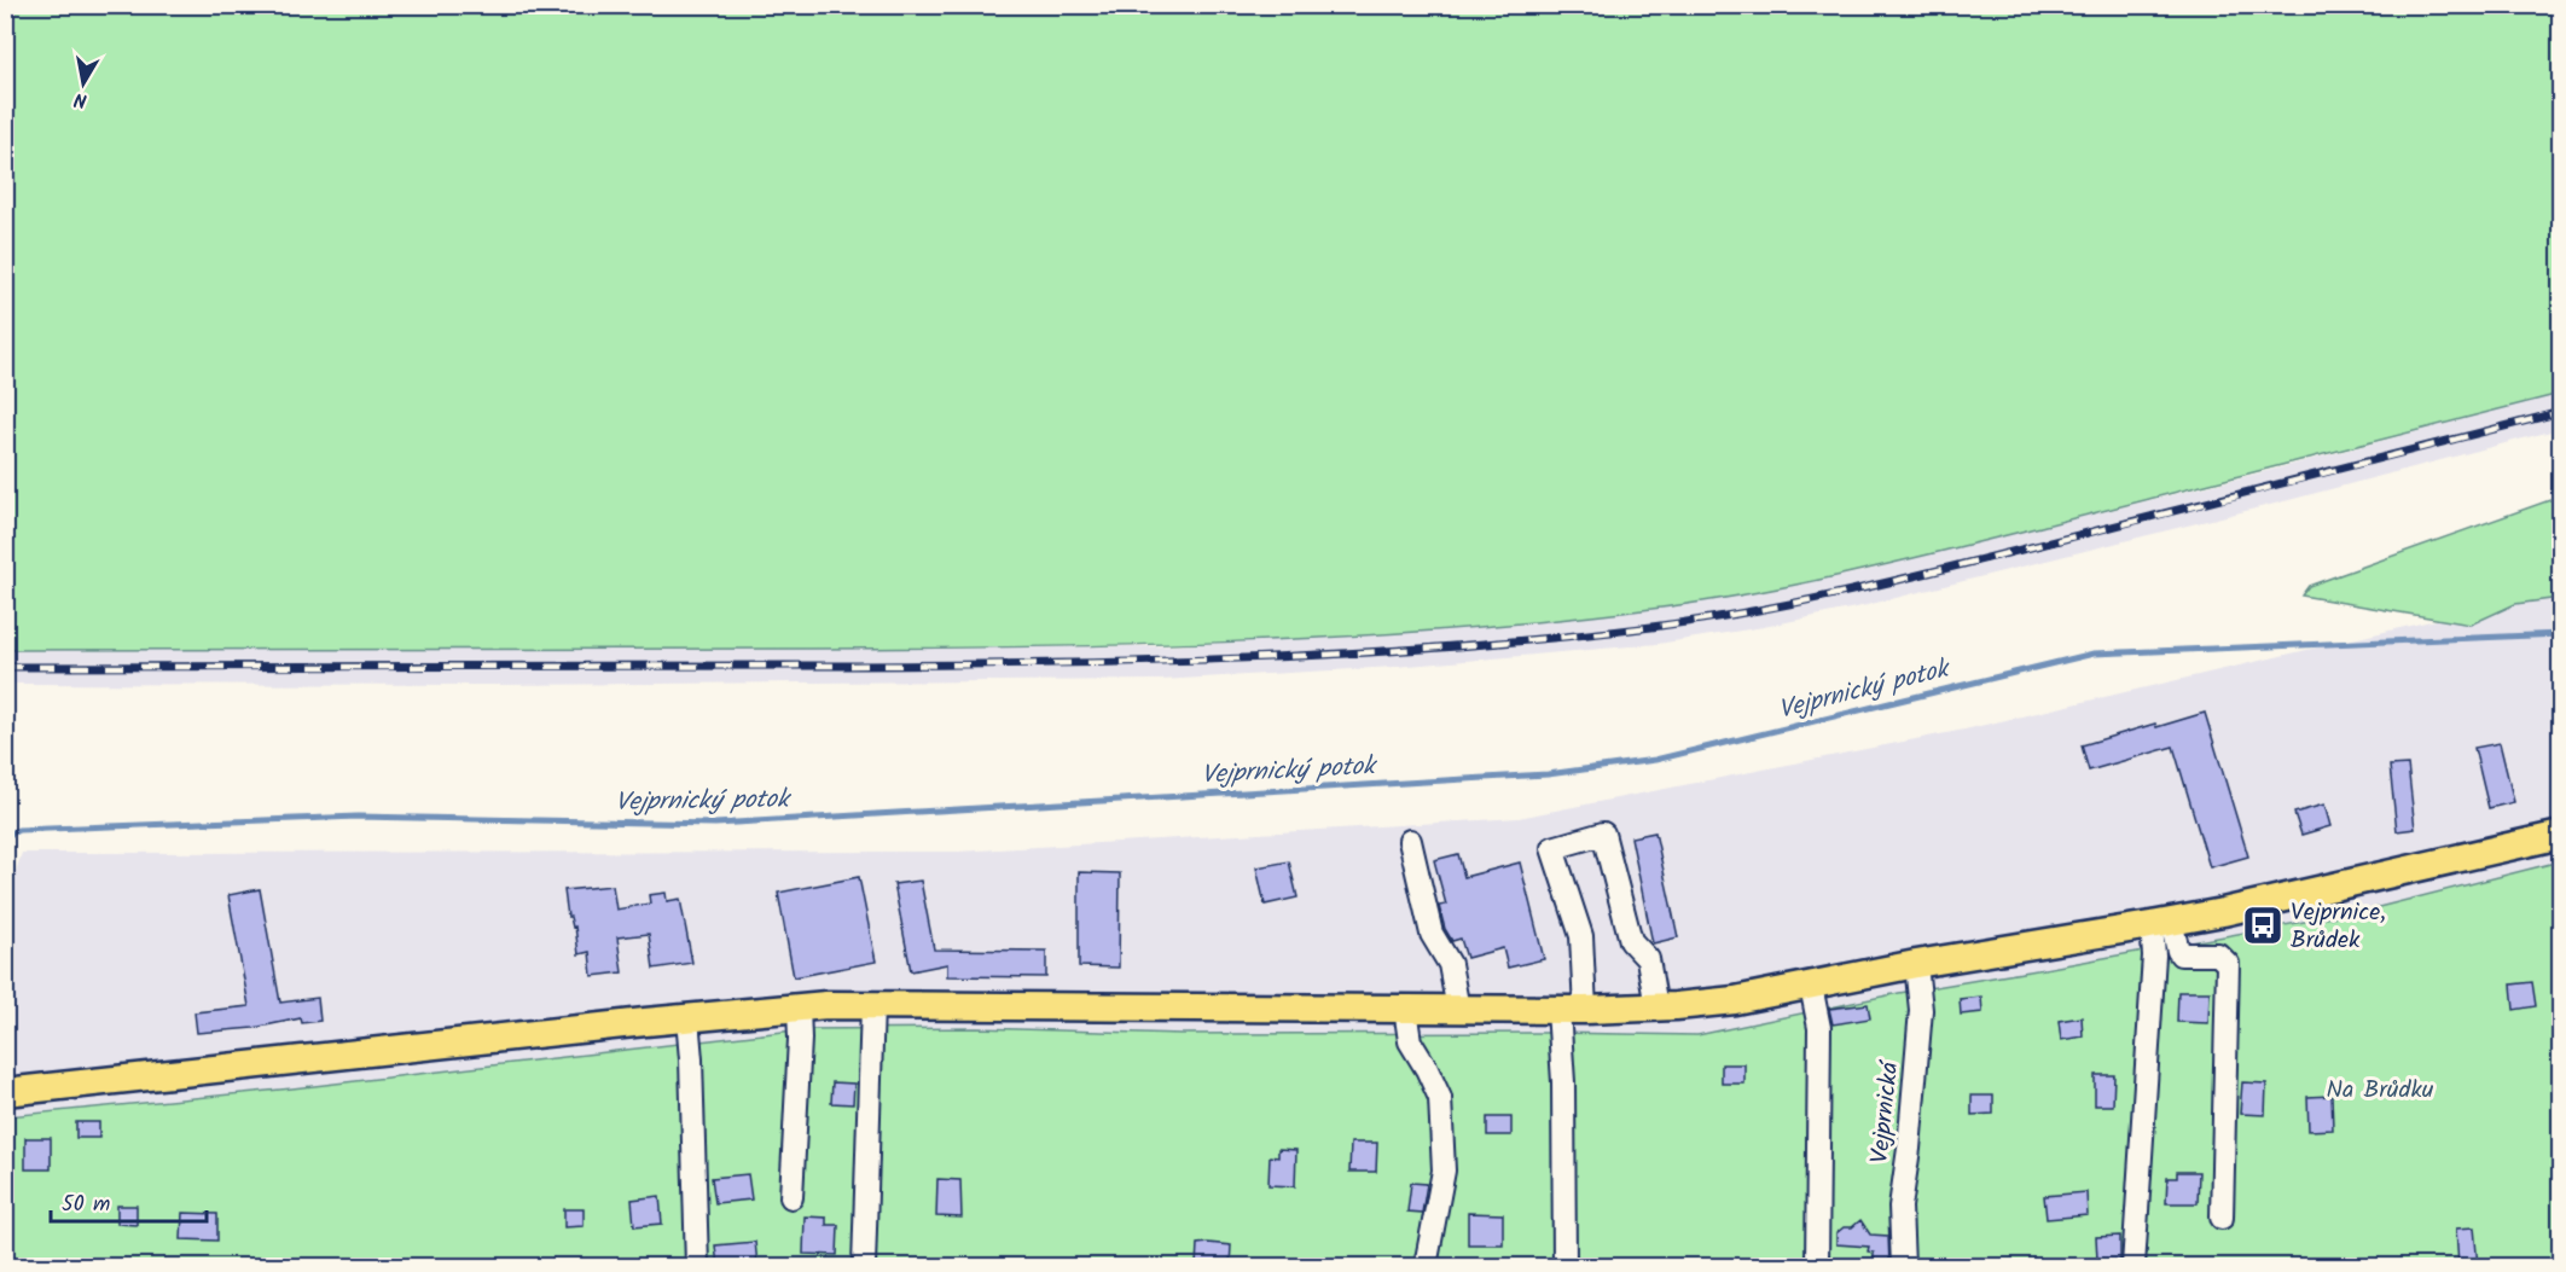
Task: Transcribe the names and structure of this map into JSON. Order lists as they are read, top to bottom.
{
  "streets": {
    "street": ["Vejprnická"]
  },
  "water": ["Vejprnický potok"],
  "parks": ["Na Brůdku"],
  "places": {
    "bus stop": ["Vejprnice, Brůdek"]
  },
  "scale_bar": "50 m",
  "north": "bottom"
}
